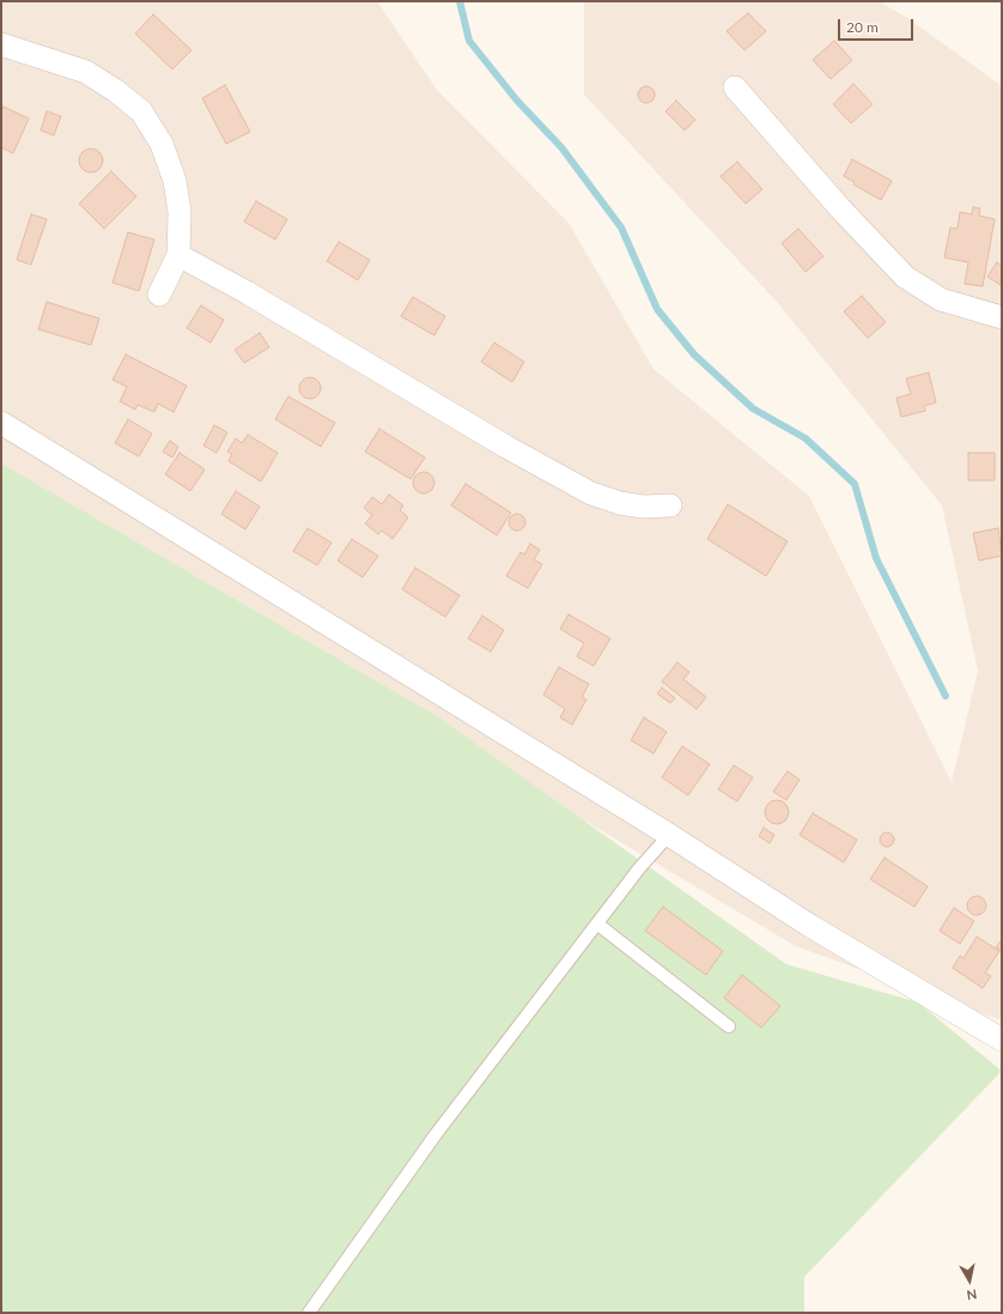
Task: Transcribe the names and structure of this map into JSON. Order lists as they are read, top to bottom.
{
  "scale_bar": "20 m",
  "north": "bottom"
}
